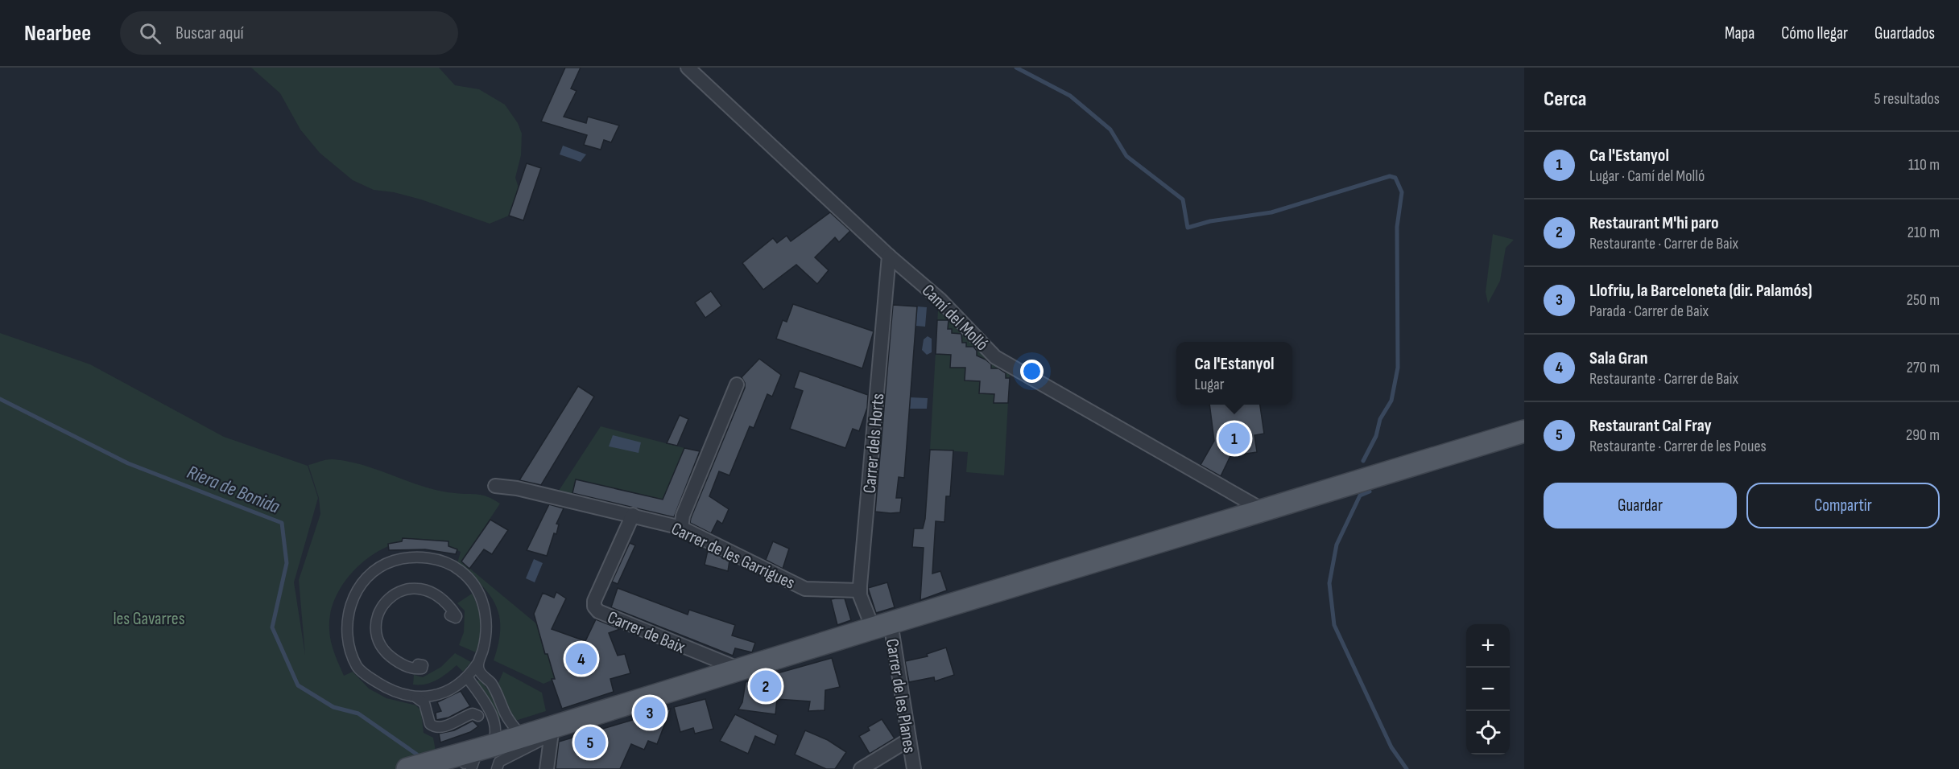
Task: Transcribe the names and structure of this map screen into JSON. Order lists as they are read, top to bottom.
{
  "streets": {
    "street": [
      "Camí del Molló",
      "Carrer dels Horts",
      "Carrer de les Garrigues",
      "Carrer de Baix",
      "Carrer de les Planes"
    ]
  },
  "crossings": [
    ["Camí del Molló", "Carrer dels Horts"],
    ["Carrer dels Horts", "Carrer de les Garrigues"],
    ["Carrer dels Horts", "Carrer de les Planes"],
    ["Carrer de les Garrigues", "Carrer de Baix"]
  ],
  "water": ["Riera de Bonida"],
  "parks": ["les Gavarres"],
  "page": {
    "header": "Nearbee",
    "search": "Buscar aquí",
    "nav": ["Mapa", "Cómo llegar", "Guardados"],
    "heading": ["Cerca", "5 resultados"],
    "list": [
      {
        "mark": "1",
        "name": "Ca l'Estanyol",
        "note": "Lugar · Camí del Molló",
        "value": "110 m"
      },
      {
        "mark": "2",
        "name": "Restaurant M'hi paro",
        "note": "Restaurante · Carrer de Baix",
        "value": "210 m"
      },
      {
        "mark": "3",
        "name": "Llofriu, la Barceloneta (dir. Palamós)",
        "note": "Parada · Carrer de Baix",
        "value": "250 m"
      },
      {
        "mark": "4",
        "name": "Sala Gran",
        "note": "Restaurante · Carrer de Baix",
        "value": "270 m"
      },
      {
        "mark": "5",
        "name": "Restaurant Cal Fray",
        "note": "Restaurante · Carrer de les Poues",
        "value": "290 m"
      }
    ],
    "popup": ["Ca l'Estanyol", "Lugar"],
    "pins": [
      "1",
      "4",
      "2",
      "3",
      "5"
    ],
    "buttons": ["Guardar", "Compartir"],
    "map_buttons": ["+", "−"]
  }
}
